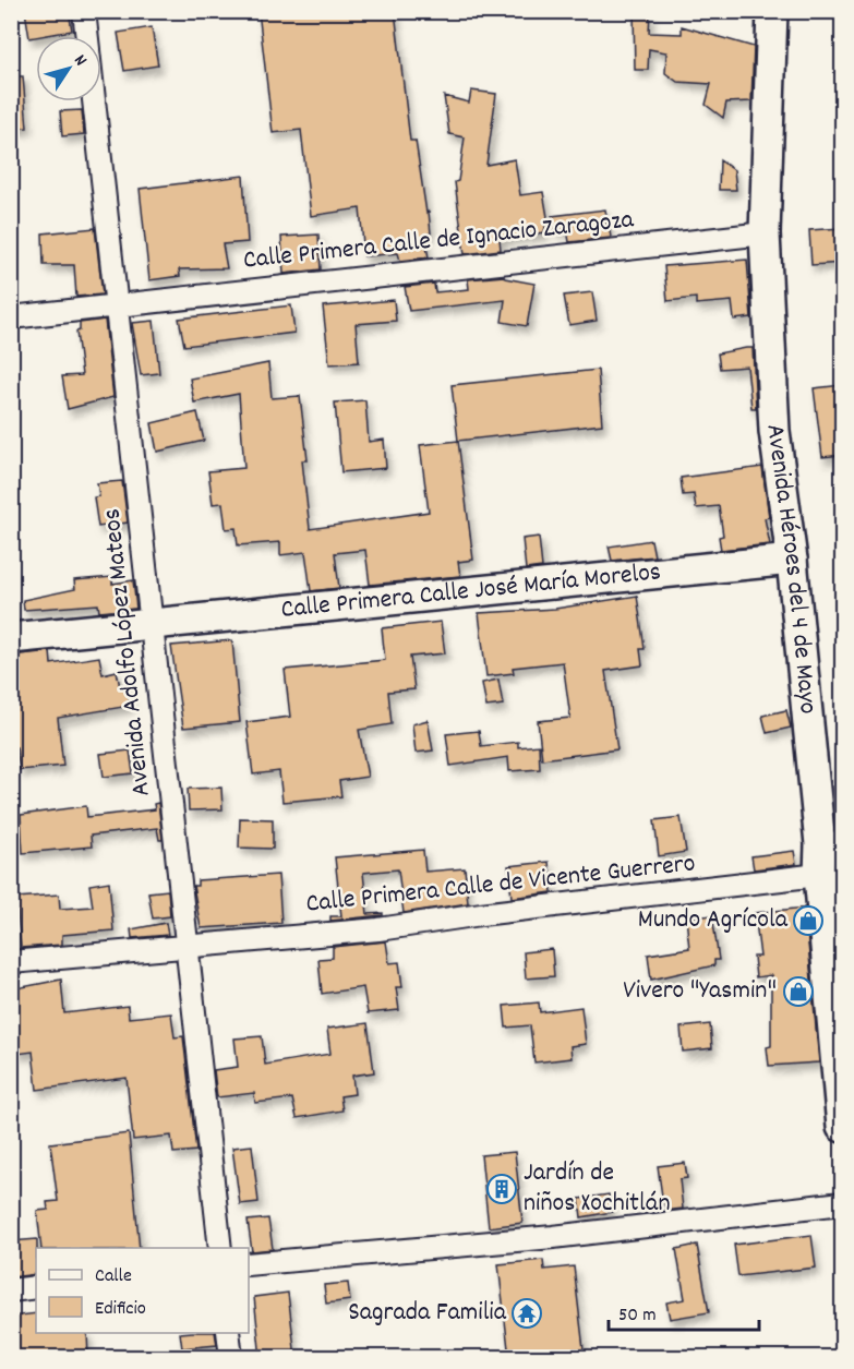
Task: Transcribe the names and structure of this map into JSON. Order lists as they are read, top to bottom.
{
  "streets": {
    "main road": ["Avenida Héroes del 4 de Mayo", "Calle Primera Calle José María Morelos"],
    "street": ["Calle Primera Calle de Ignacio Zaragoza", "Avenida Adolfo López Mateos", "Calle Primera Calle de Vicente Guerrero"]
  },
  "crossings": [
    ["Calle Primera Calle de Ignacio Zaragoza", "Avenida Héroes del 4 de Mayo"],
    ["Calle Primera Calle de Ignacio Zaragoza", "Avenida Adolfo López Mateos"],
    ["Avenida Héroes del 4 de Mayo", "Calle Primera Calle José María Morelos"],
    ["Avenida Héroes del 4 de Mayo", "Calle Primera Calle de Vicente Guerrero"],
    ["Calle Primera Calle José María Morelos", "Avenida Adolfo López Mateos"],
    ["Avenida Adolfo López Mateos", "Calle Primera Calle de Vicente Guerrero"]
  ],
  "places": {
    "shop": ["Mundo Agrícola", "Vivero \"Yasmin\""],
    "building": ["Jardín de niños Xochitlán"],
    "temple": ["Sagrada Familia"]
  },
  "legend": ["Calle", "Edificio"],
  "scale_bar": "50 m",
  "north": "top right"
}
